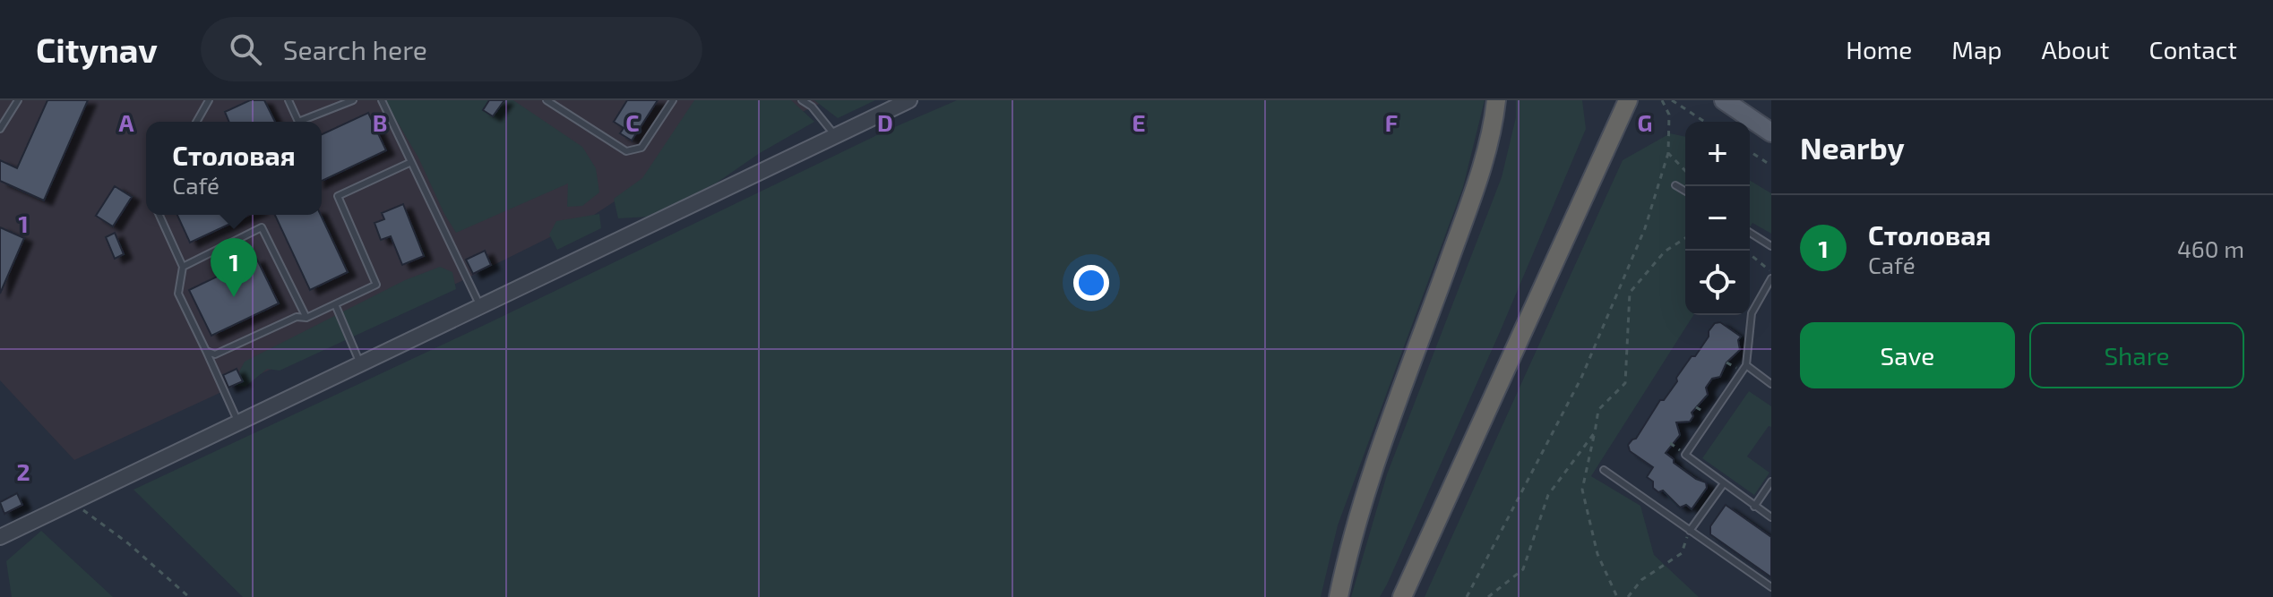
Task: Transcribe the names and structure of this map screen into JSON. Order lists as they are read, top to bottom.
{
  "page": {
    "header": "Citynav",
    "search": "Search here",
    "nav": [
      "Home",
      "Map",
      "About",
      "Contact"
    ],
    "heading": "Nearby",
    "map_buttons": ["+", "−"],
    "popup": ["Столовая", "Café"],
    "list": [
      {
        "mark": "1",
        "name": "Столовая",
        "note": "Café",
        "value": "460 m"
      }
    ],
    "pins": "1",
    "buttons": ["Save", "Share"]
  },
  "grid": {
    "columns": [
      "A",
      "B",
      "C",
      "D",
      "E",
      "F",
      "G"
    ],
    "rows": ["1", "2"]
  }
}
